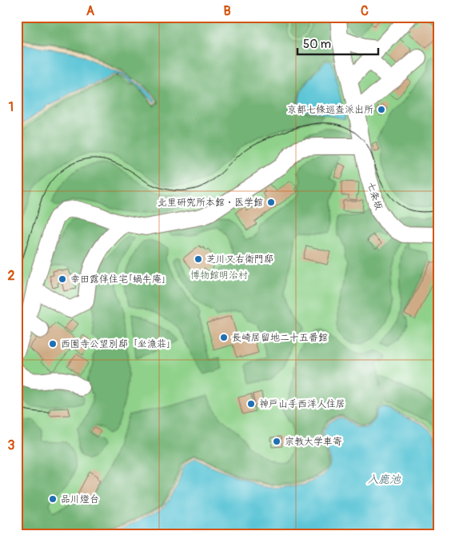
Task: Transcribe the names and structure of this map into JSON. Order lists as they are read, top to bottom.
{
  "streets": {
    "lane": ["七条坂"]
  },
  "water": ["入鹿池"],
  "parks": ["博物館明治村"],
  "places": [
    "京都七條巡査派出所",
    "北里研究所本館・医学館",
    "芝川又右衛門邸",
    "幸田露伴住宅｢蝸牛庵｣",
    "長崎居留地二十五番館",
    "西園寺公望別邸「坐漁荘」",
    "神戸山手西洋人住居",
    "宗教大学車寄",
    "品川燈台"
  ],
  "scale_bar": "50 m",
  "grid": {
    "columns": ["A", "B", "C"],
    "rows": ["1", "2", "3"]
  }
}
